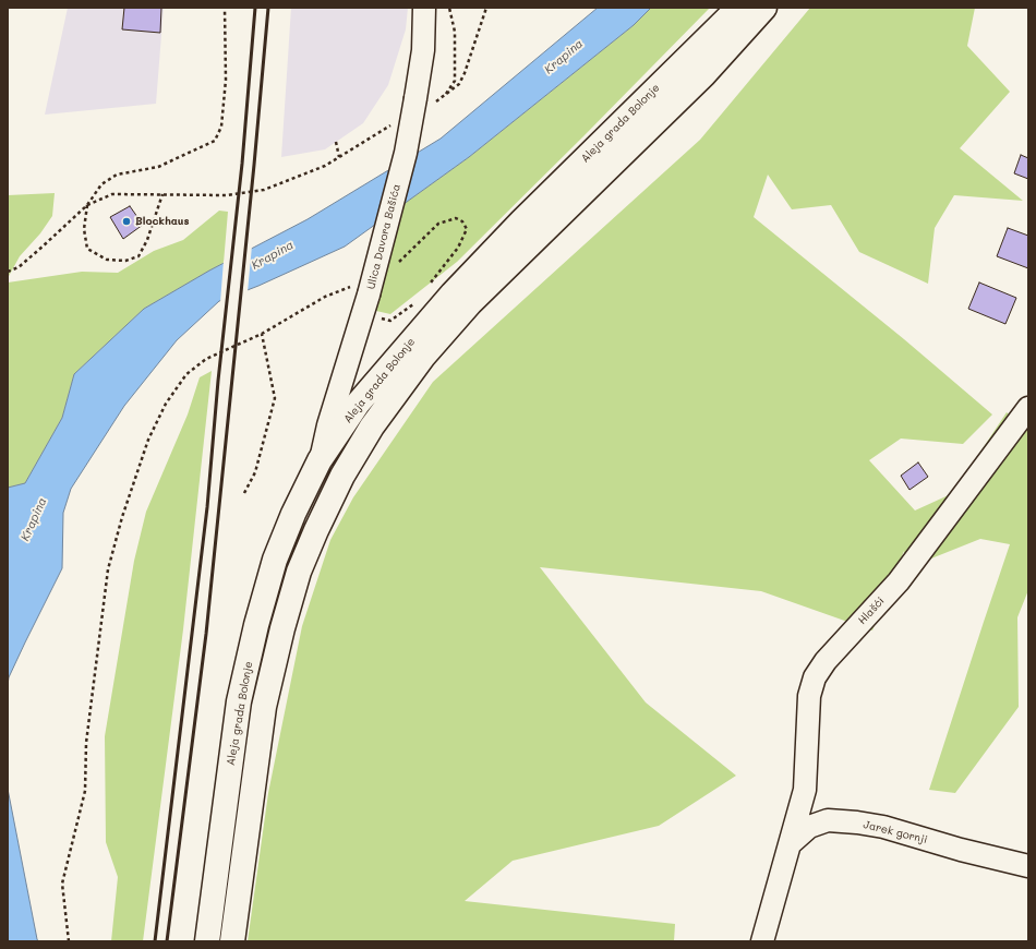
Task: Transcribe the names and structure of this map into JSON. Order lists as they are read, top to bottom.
{
  "streets": {
    "main road": ["Aleja grada Bolonje"],
    "street": ["Ulica Davora Bašića", "Hlašći", "Jarek gornji"]
  },
  "crossings": [
    ["Aleja grada Bolonje", "Ulica Davora Bašića"],
    ["Hlašći", "Jarek gornji"]
  ],
  "water": ["Krapina"],
  "places": ["Blockhaus"]
}
